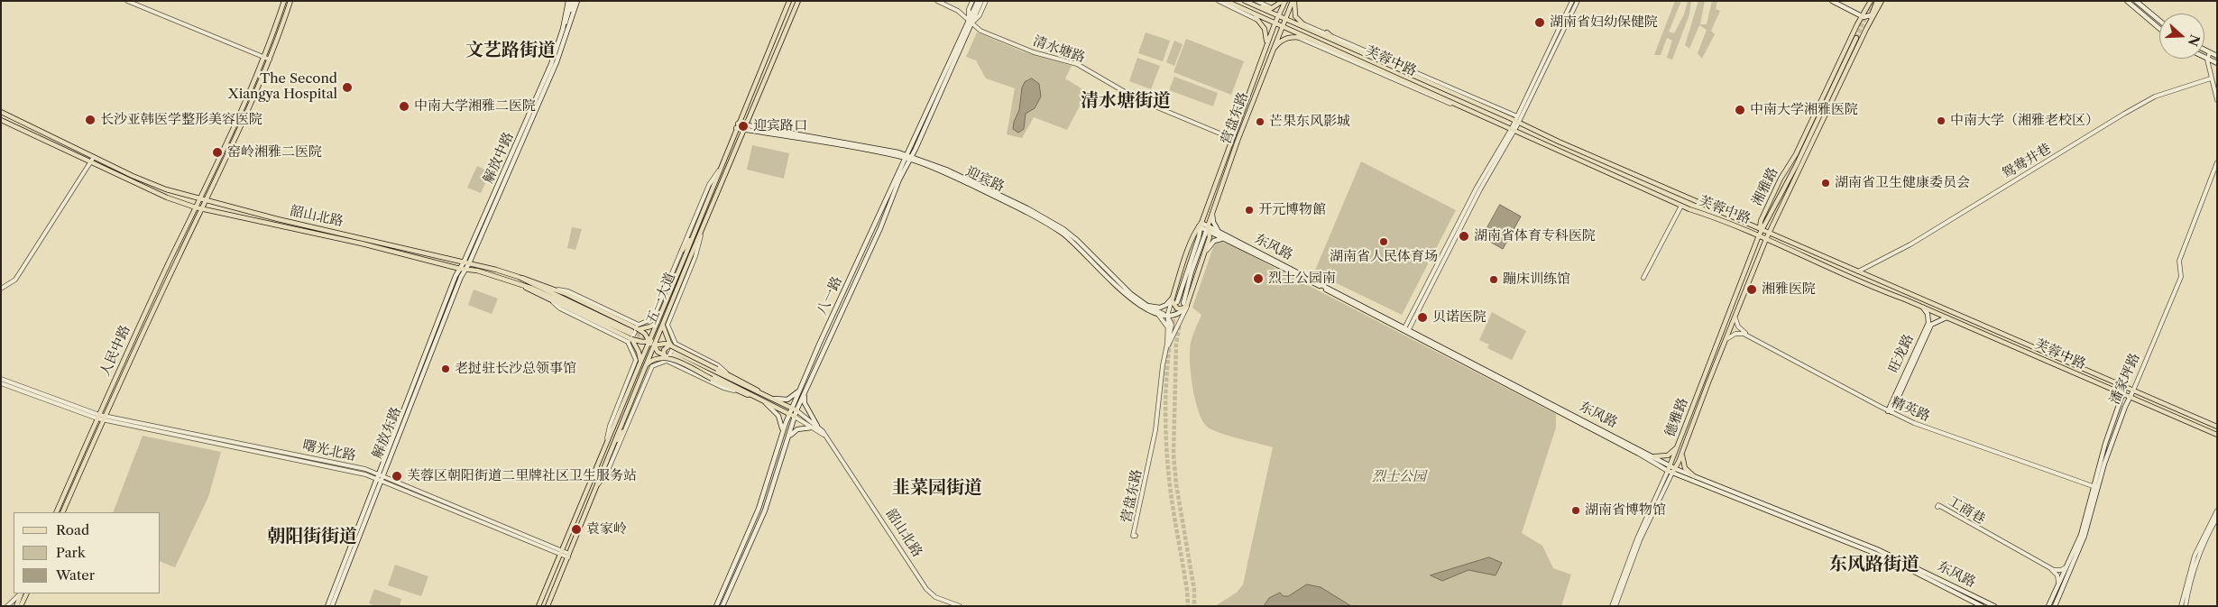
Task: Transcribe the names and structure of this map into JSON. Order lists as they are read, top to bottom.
{
  "streets": {
    "main road": [
      "芙蓉中路",
      "营盘东路",
      "解放中路",
      "迎宾路",
      "湘雅路",
      "韶山北路",
      "东风路",
      "八一路",
      "五一大道",
      "人民中路",
      "旺龙路",
      "潘家坪路",
      "德雅路",
      "解放东路"
    ],
    "street": [
      "清水塘路",
      "鸳鸯井巷",
      "精英路",
      "曙光北路",
      "工商巷"
    ]
  },
  "crossings": [
    ["清水塘路", "营盘东路"],
    ["清水塘路", "八一路"],
    ["芙蓉中路", "营盘东路"],
    ["芙蓉中路", "鸳鸯井巷"],
    ["芙蓉中路", "湘雅路"],
    ["芙蓉中路", "旺龙路"],
    ["芙蓉中路", "潘家坪路"],
    ["芙蓉中路", "德雅路"],
    ["营盘东路", "迎宾路"],
    ["营盘东路", "东风路"],
    ["解放中路", "韶山北路"],
    ["解放中路", "解放东路"],
    ["迎宾路", "八一路"],
    ["迎宾路", "五一大道"],
    ["湘雅路", "德雅路"],
    ["韶山北路", "八一路"],
    ["韶山北路", "人民中路"],
    ["韶山北路", "解放东路"],
    ["东风路", "德雅路"],
    ["五一大道", "曙光北路"],
    ["人民中路", "曙光北路"],
    ["旺龙路", "精英路"],
    ["潘家坪路", "精英路"],
    ["潘家坪路", "工商巷"],
    ["精英路", "德雅路"],
    ["解放东路", "曙光北路"]
  ],
  "districts": [
    "文艺路街道",
    "清水塘街道",
    "韭菜园街道",
    "朝阳街街道",
    "东风路街道"
  ],
  "parks": ["烈士公园"],
  "places": [
    "湖南省妇幼保健院",
    "The Second Xiangya Hospital",
    "中南大学湘雅二医院",
    "中南大学湘雅医院",
    "长沙亚韩医学整形美容医院",
    "中南大学（湘雅老校区）",
    "芒果东风影城",
    "迎宾路口",
    "窑岭湘雅二医院",
    "湖南省卫生健康委员会",
    "开元博物館",
    "湖南省体育专科医院",
    "湖南省人民体育场",
    "烈士公园南",
    "蹦床训练馆",
    "湘雅医院",
    "贝诺医院",
    "老挝驻长沙总领事馆",
    "芙蓉区朝阳街道二里牌社区卫生服务站",
    "湖南省博物馆",
    "袁家岭"
  ],
  "legend": ["Road", "Park", "Water"],
  "north": "right"
}
